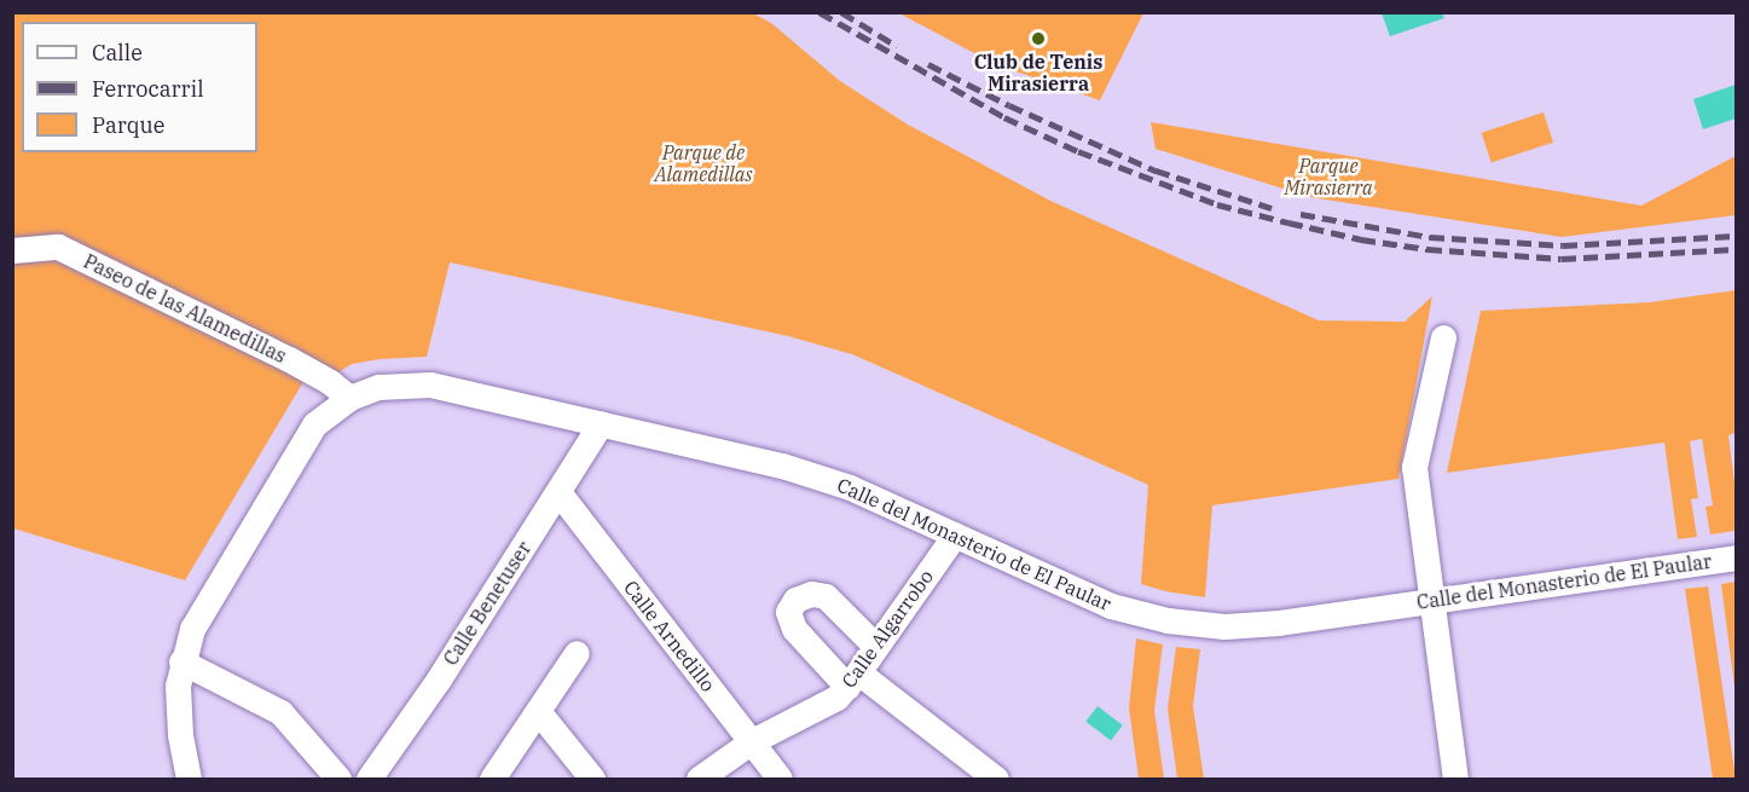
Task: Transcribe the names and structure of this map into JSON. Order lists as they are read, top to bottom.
{
  "streets": {
    "street": [
      "Paseo de las Alamedillas",
      "Calle del Monasterio de El Paular",
      "Calle Benetuser",
      "Calle Algarrobo",
      "Calle Arnedillo"
    ]
  },
  "crossings": [
    ["Paseo de las Alamedillas", "Calle del Monasterio de El Paular"],
    ["Calle del Monasterio de El Paular", "Calle Benetuser"],
    ["Calle del Monasterio de El Paular", "Calle Algarrobo"],
    ["Calle Benetuser", "Calle Arnedillo"],
    ["Calle Algarrobo", "Calle Arnedillo"]
  ],
  "parks": ["Parque de Alamedillas", "Parque Mirasierra"],
  "places": ["Club de Tenis Mirasierra"],
  "legend": ["Calle", "Ferrocarril", "Parque"]
}
